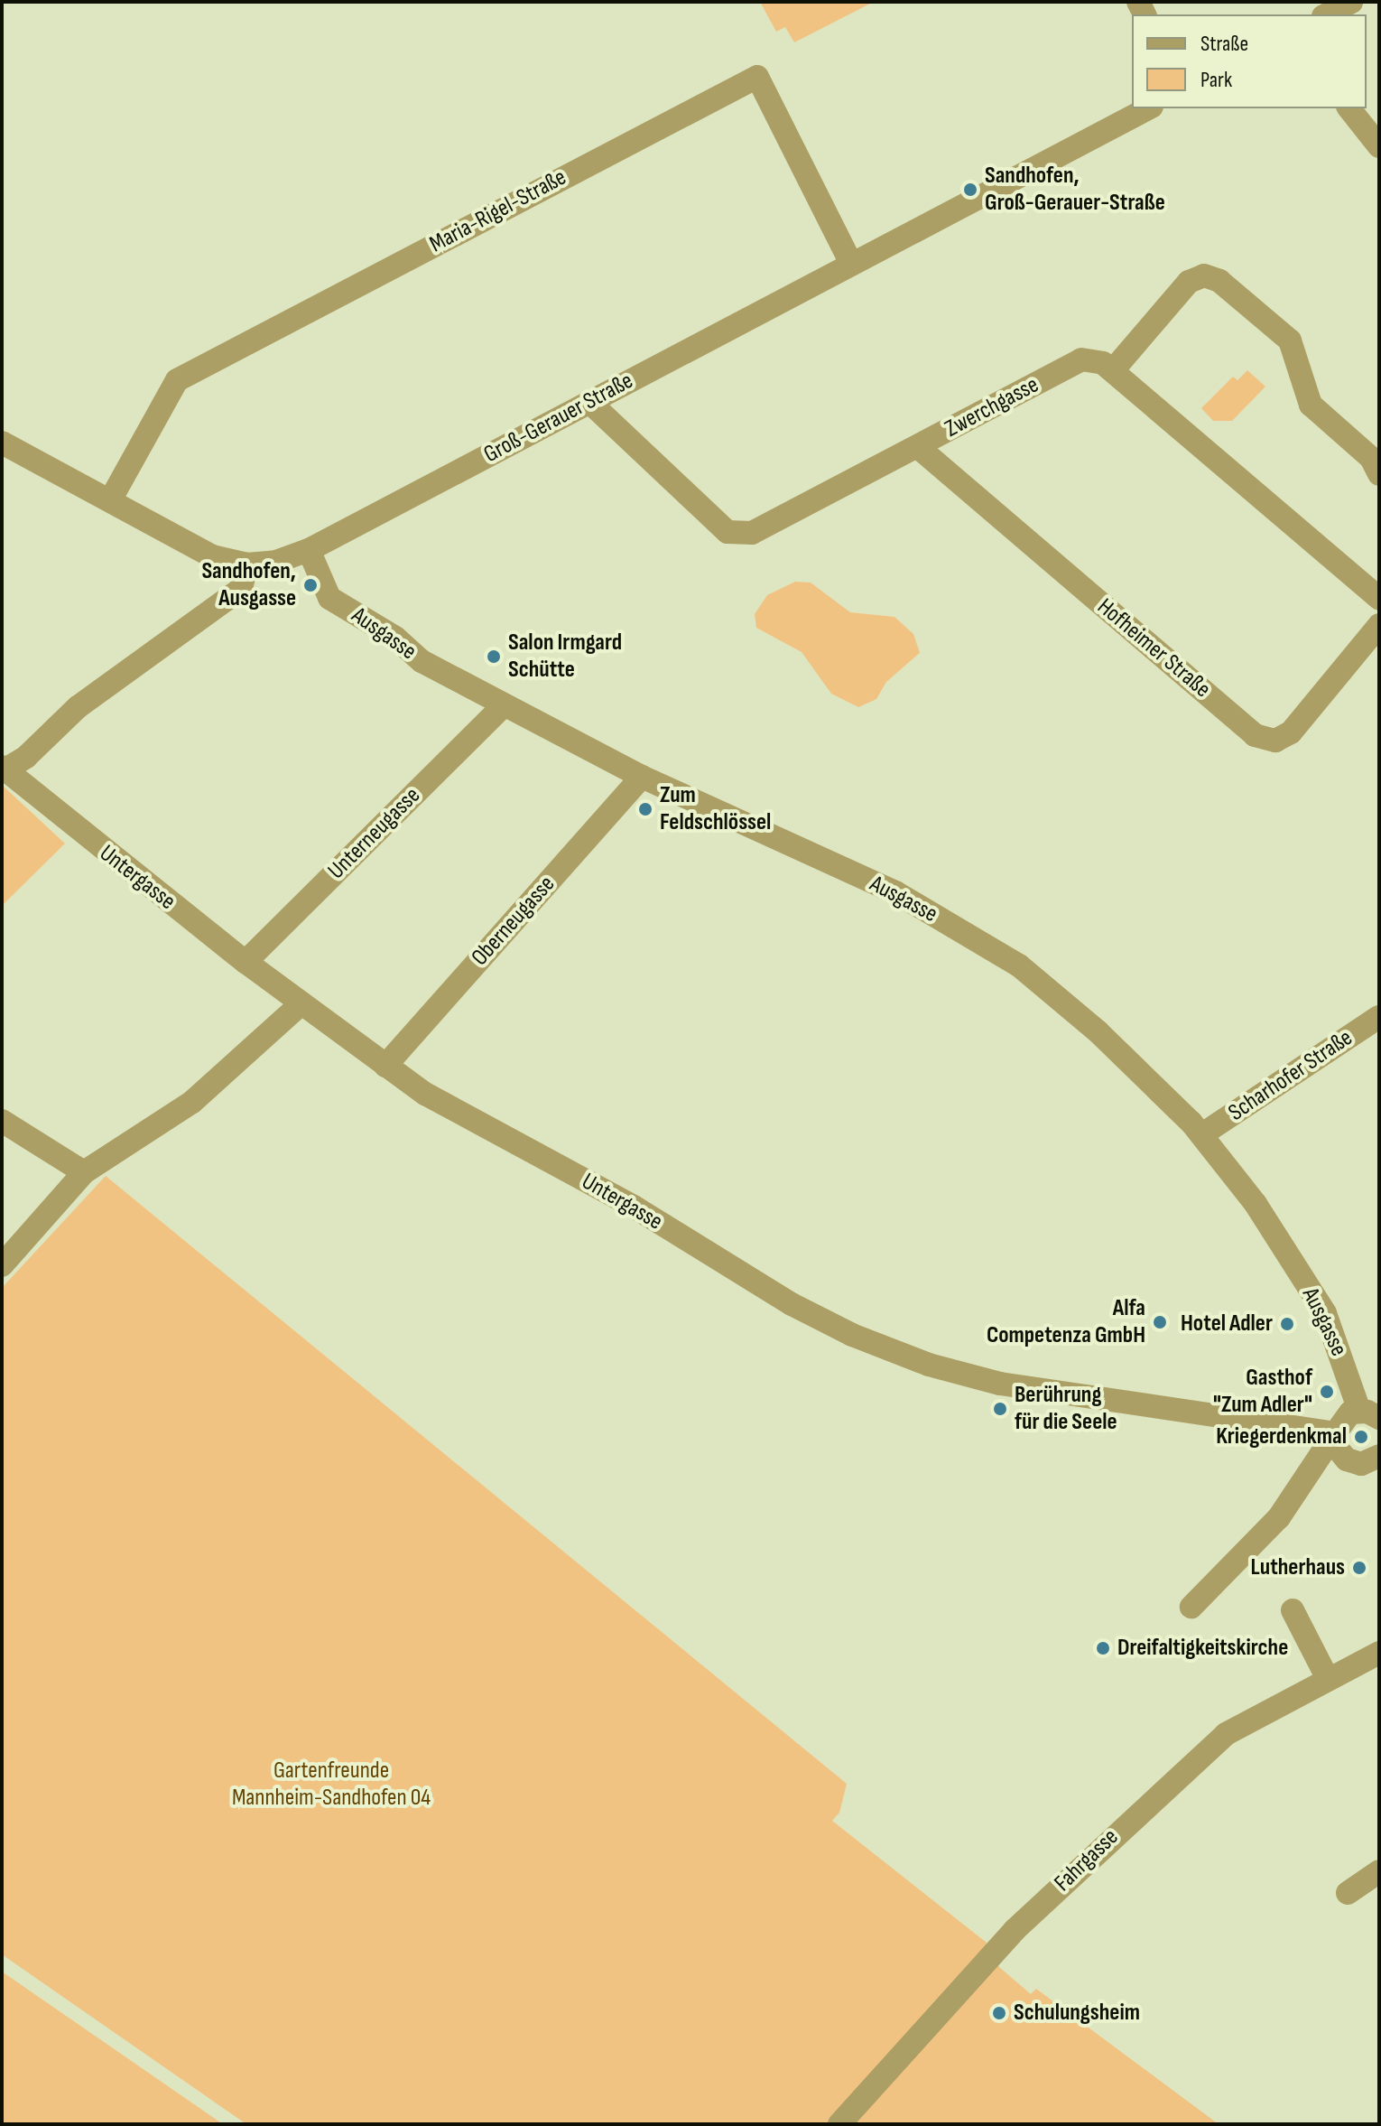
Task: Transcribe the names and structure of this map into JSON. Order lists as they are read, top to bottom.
{
  "streets": {
    "street": [
      "Maria-Rigel-Straße",
      "Zwerchgasse",
      "Groß-Gerauer Straße",
      "Ausgasse",
      "Hofheimer Straße",
      "Unterneugasse",
      "Untergasse",
      "Oberneugasse",
      "Scharhofer Straße",
      "Fahrgasse"
    ]
  },
  "crossings": [
    ["Maria-Rigel-Straße", "Groß-Gerauer Straße"],
    ["Zwerchgasse", "Groß-Gerauer Straße"],
    ["Zwerchgasse", "Hofheimer Straße"],
    ["Groß-Gerauer Straße", "Ausgasse"],
    ["Ausgasse", "Unterneugasse"],
    ["Ausgasse", "Oberneugasse"],
    ["Ausgasse", "Scharhofer Straße"],
    ["Unterneugasse", "Untergasse"],
    ["Untergasse", "Oberneugasse"]
  ],
  "parks": ["Gartenfreunde Mannheim-Sandhofen 04"],
  "places": [
    "Sandhofen, Groß-Gerauer-Straße",
    "Sandhofen, Ausgasse",
    "Salon Irmgard Schütte",
    "Zum Feldschlössel",
    "Alfa Competenza GmbH",
    "Hotel Adler",
    "Gasthof \"Zum Adler\"",
    "Berührung für die Seele",
    "Kriegerdenkmal",
    "Lutherhaus",
    "Dreifaltigkeitskirche",
    "Schulungsheim"
  ],
  "legend": ["Straße", "Park"]
}
